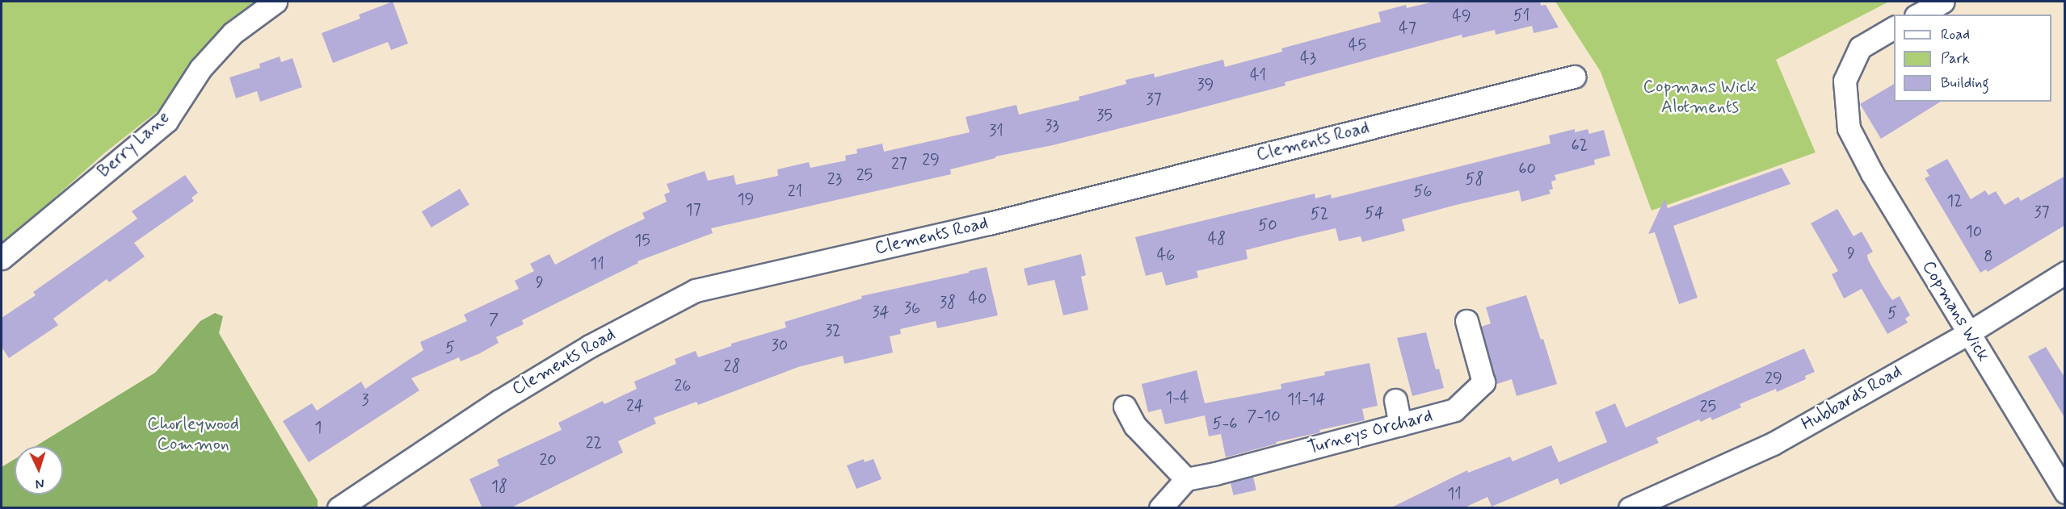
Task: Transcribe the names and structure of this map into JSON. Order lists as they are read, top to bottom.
{
  "streets": {
    "street": [
      "Clements Road",
      "Berry Lane",
      "Copmans Wick",
      "Hubbards Road",
      "Turneys Orchard"
    ]
  },
  "crossings": [
    ["Copmans Wick", "Hubbards Road"]
  ],
  "parks": ["Copmans Wick Alotments", "Chorleywood Common"],
  "house_numbers": [
    "51",
    "49",
    "47",
    "45",
    "43",
    "41",
    "39",
    "37",
    "35",
    "33",
    "31",
    "62",
    "29",
    "27",
    "60",
    "25",
    "23",
    "58",
    "21",
    "56",
    "19",
    "12",
    "17",
    "37",
    "54",
    "52",
    "50",
    "10",
    "48",
    "15",
    "9",
    "46",
    "8",
    "11",
    "9",
    "40",
    "38",
    "36",
    "34",
    "5",
    "7",
    "32",
    "30",
    "5",
    "28",
    "29",
    "26",
    "1-4",
    "11-14",
    "3",
    "24",
    "25",
    "7-10",
    "5-6",
    "1",
    "22",
    "20",
    "18",
    "11"
  ],
  "legend": ["Road", "Park", "Building"],
  "north": "bottom"
}
